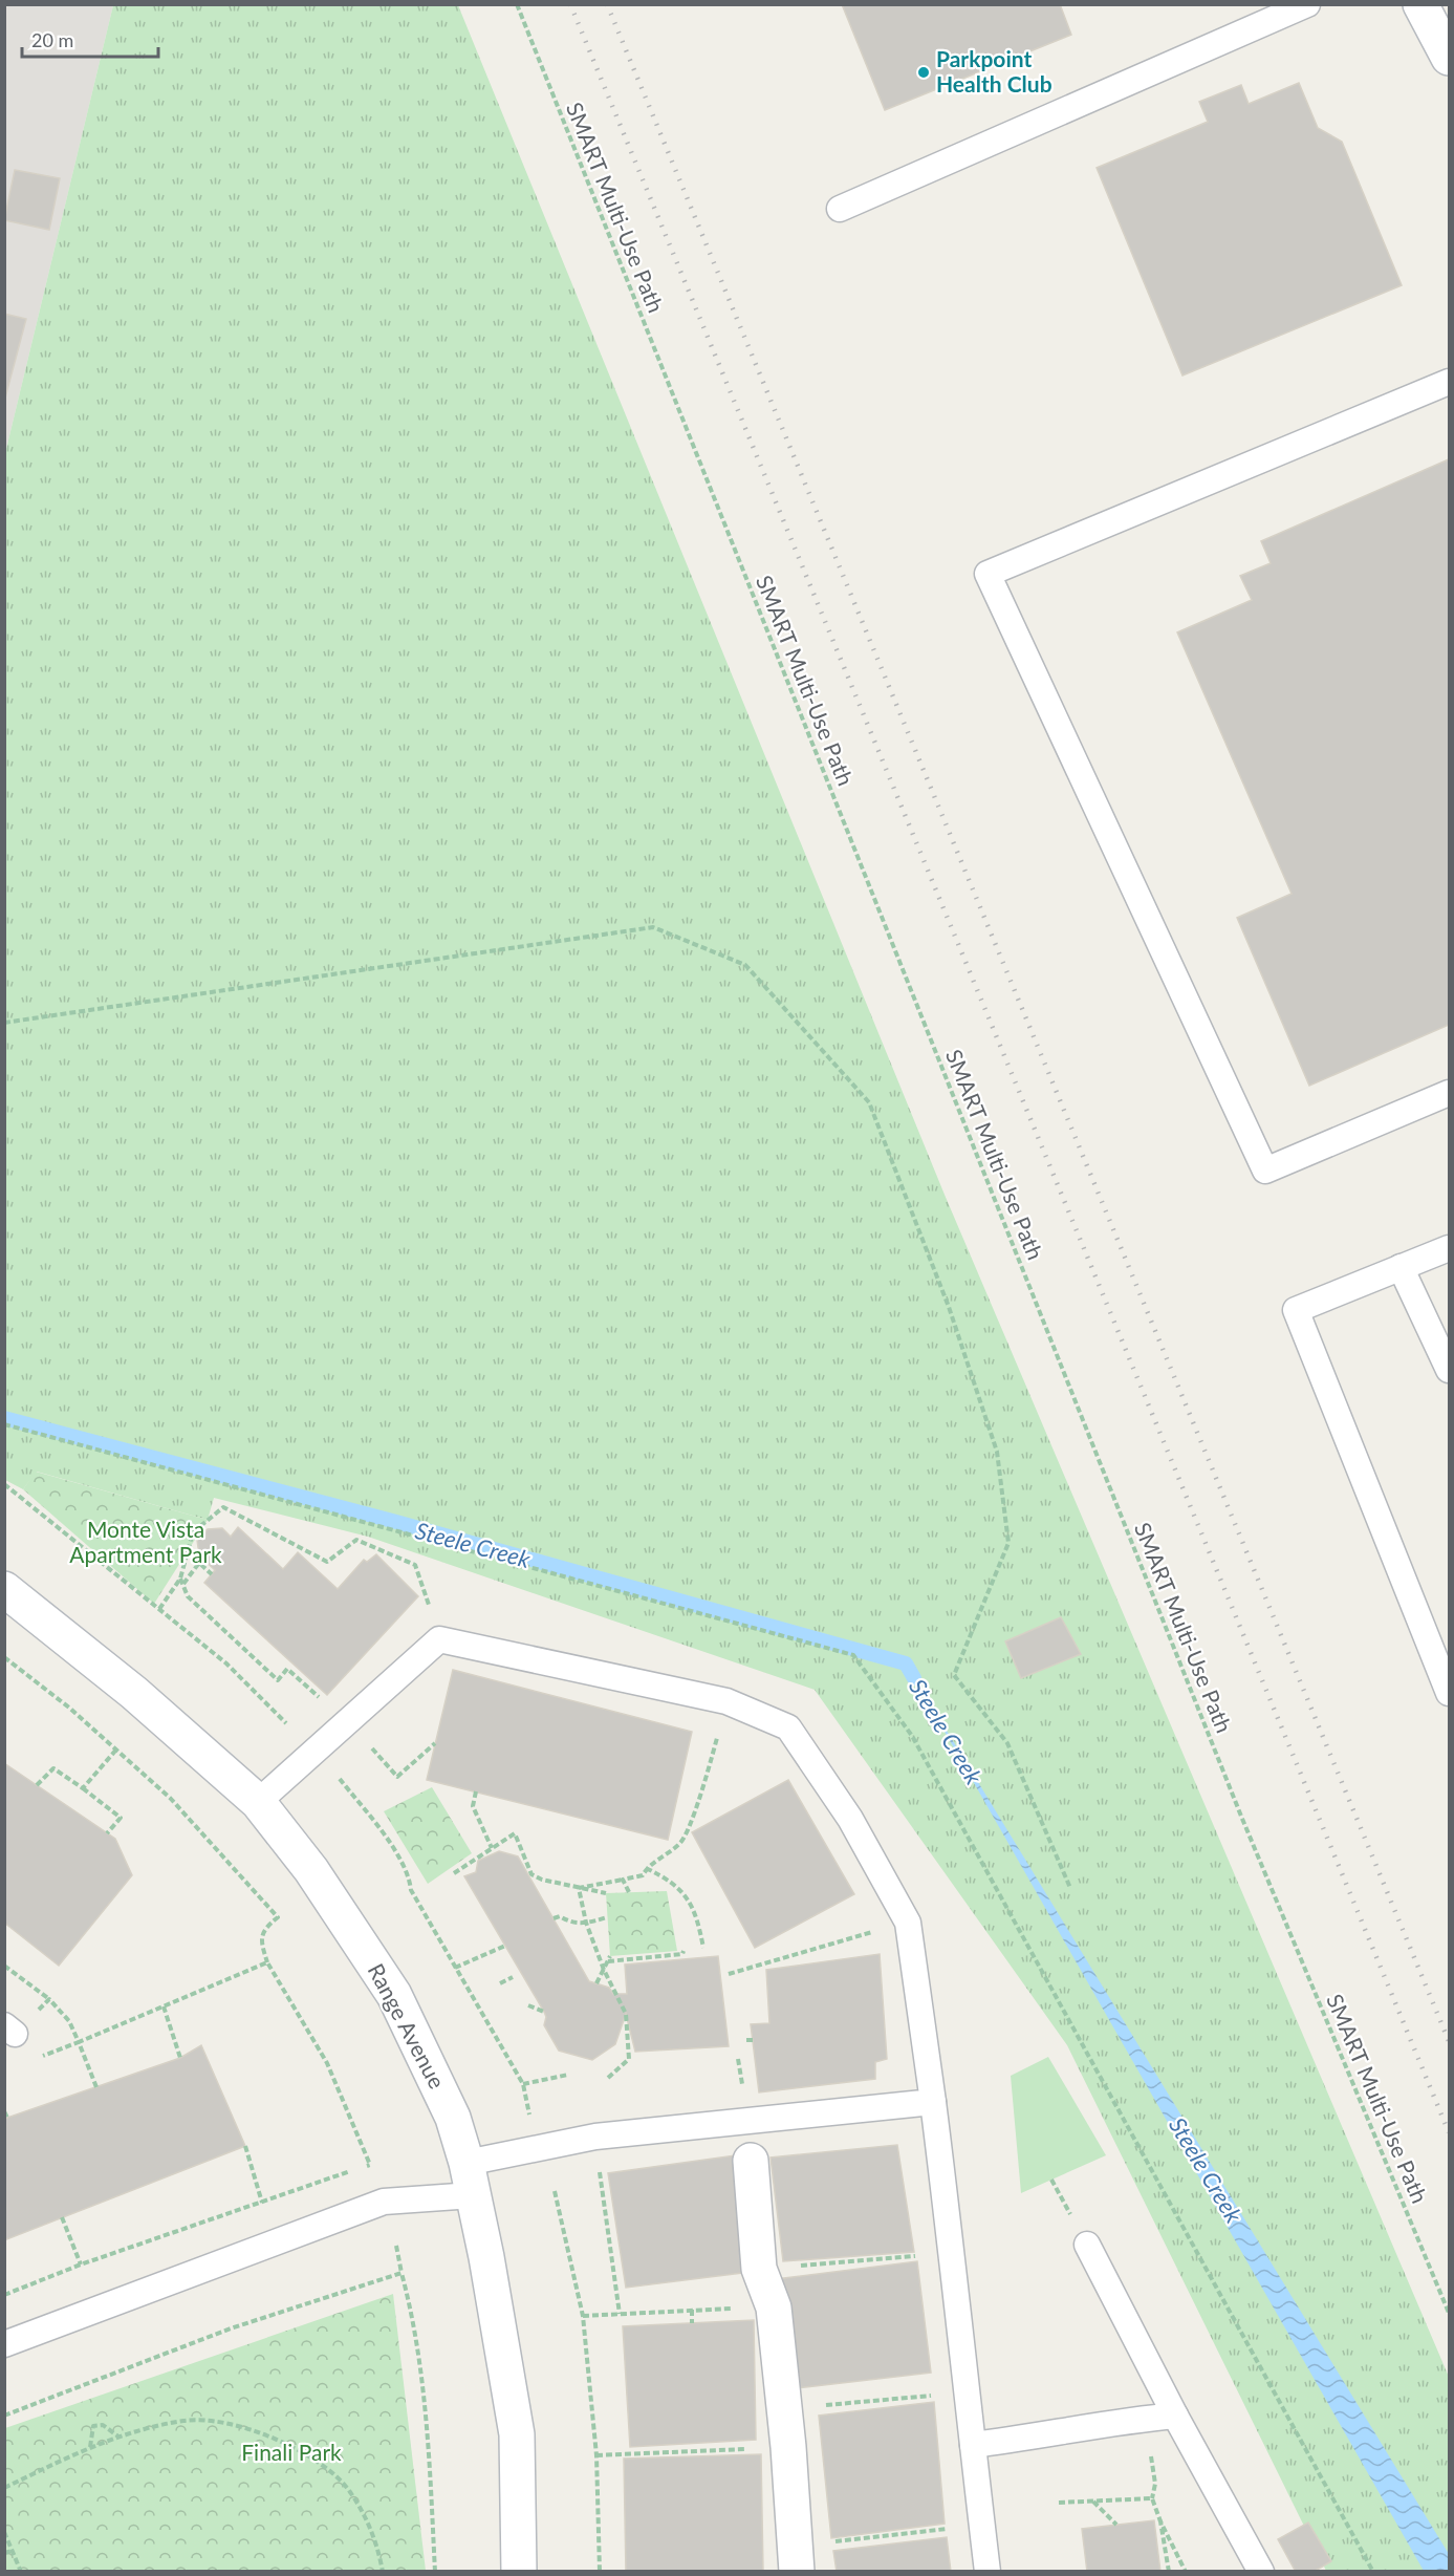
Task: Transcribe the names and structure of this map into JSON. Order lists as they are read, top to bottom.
{
  "streets": {
    "street": ["Range Avenue"],
    "path": ["SMART Multi-Use Path"]
  },
  "water": ["Steele Creek"],
  "parks": ["Monte Vista Apartment Park", "Finali Park"],
  "places": ["Parkpoint Health Club"],
  "scale_bar": "20 m"
}
